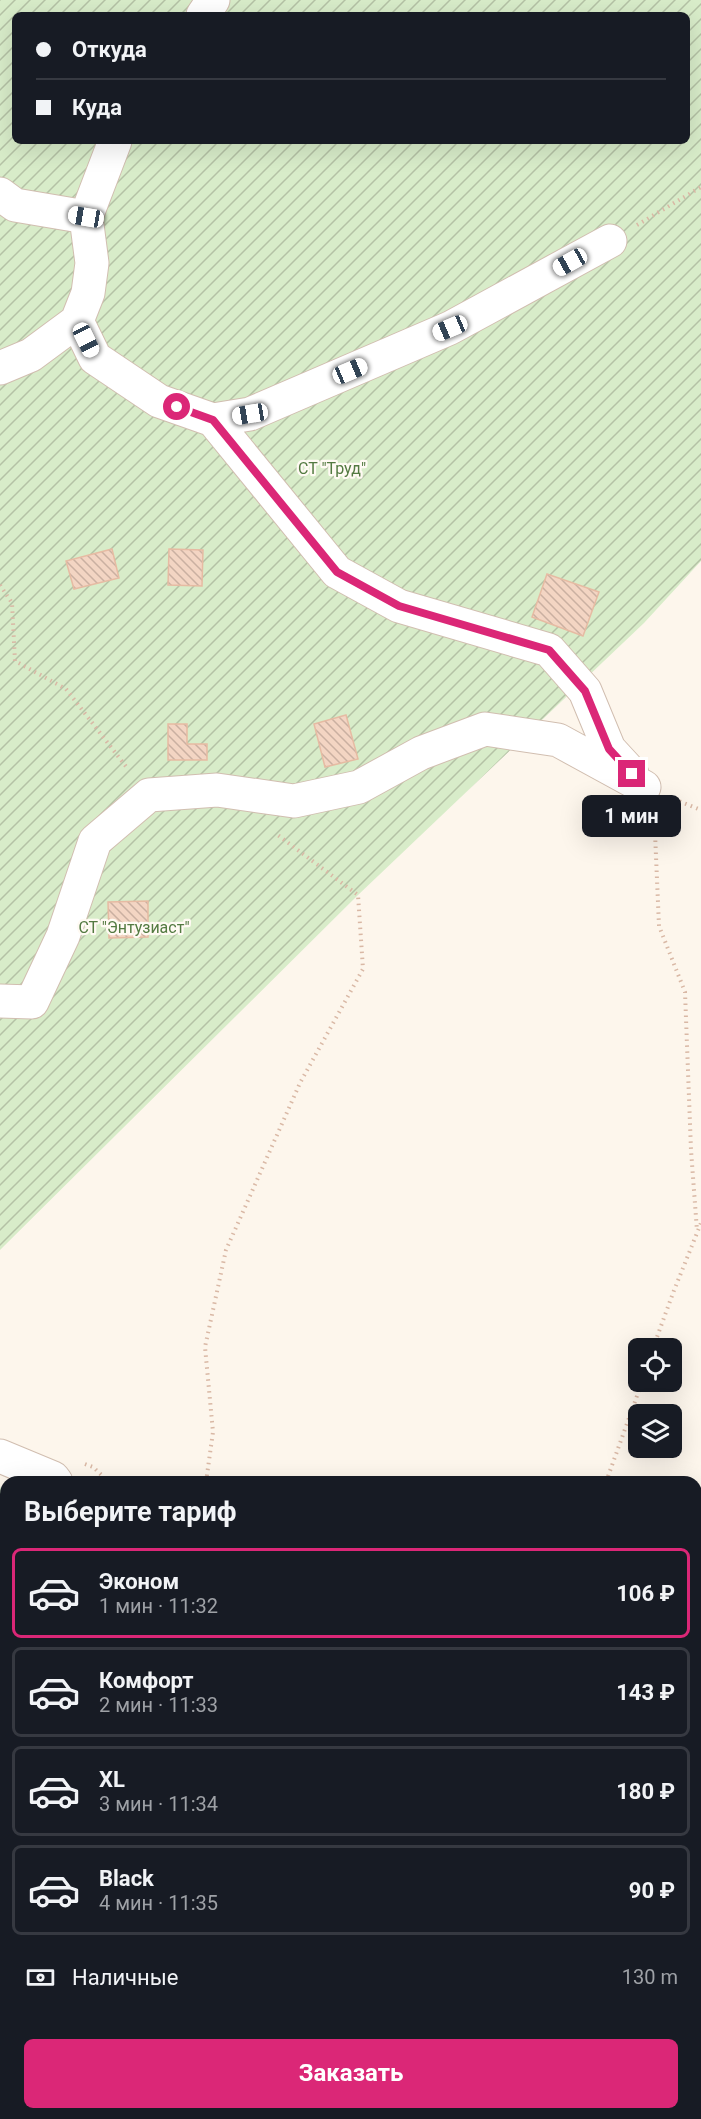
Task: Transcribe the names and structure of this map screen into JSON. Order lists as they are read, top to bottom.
{
  "parks": ["СТ \"Труд\"", "СТ \"Энтузиаст\""],
  "page": {
    "banner": ["Откуда", "Куда"],
    "bubble": "1 мин",
    "heading": "Выберите тариф",
    "list": [
      {
        "name": "Эконом",
        "note": "1 мин · 11:32",
        "value": "106 ₽"
      },
      {
        "name": "Комфорт",
        "note": "2 мин · 11:33",
        "value": "143 ₽"
      },
      {
        "name": "XL",
        "note": "3 мин · 11:34",
        "value": "180 ₽"
      },
      {
        "name": "Black",
        "note": "4 мин · 11:35",
        "value": "90 ₽"
      }
    ],
    "pay": ["Наличные", "130 m"],
    "buttons": "Заказать"
  }
}
